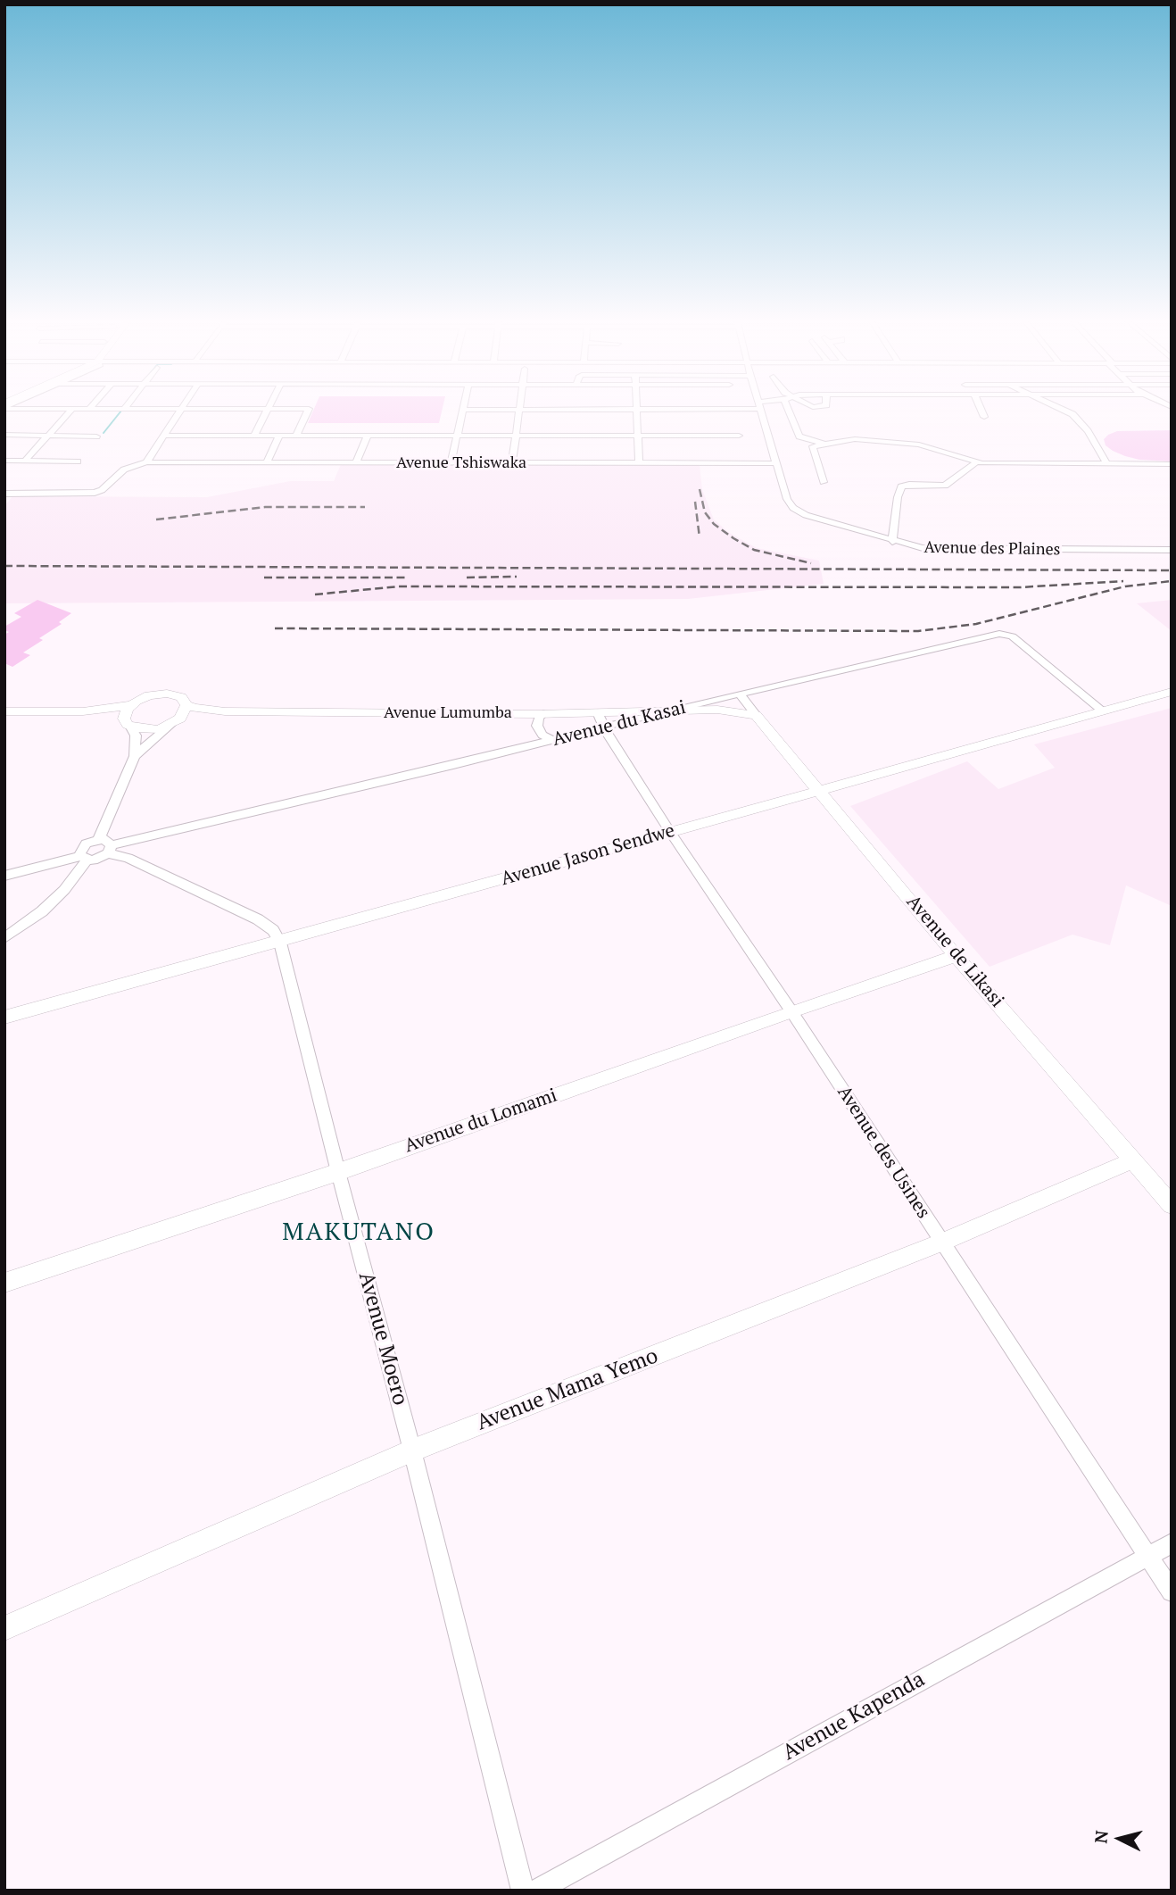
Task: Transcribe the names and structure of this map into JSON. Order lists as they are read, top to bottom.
{
  "streets": {
    "main road": [
      "Avenue Lumumba",
      "Avenue Jason Sendwe",
      "Avenue de Likasi",
      "Avenue du Lomami",
      "Avenue Mama Yemo"
    ],
    "street": [
      "Avenue Tshiswaka",
      "Avenue des Plaines",
      "Avenue du Kasai",
      "Avenue des Usines",
      "Avenue Moero",
      "Avenue Kapenda"
    ]
  },
  "crossings": [
    ["Avenue Tshiswaka", "Avenue des Plaines"],
    ["Avenue Lumumba", "Avenue du Kasai"],
    ["Avenue Lumumba", "Avenue de Likasi"],
    ["Avenue Lumumba", "Avenue des Usines"],
    ["Avenue du Kasai", "Avenue Jason Sendwe"],
    ["Avenue du Kasai", "Avenue de Likasi"],
    ["Avenue du Kasai", "Avenue des Usines"],
    ["Avenue du Kasai", "Avenue Moero"],
    ["Avenue Jason Sendwe", "Avenue de Likasi"],
    ["Avenue Jason Sendwe", "Avenue des Usines"],
    ["Avenue Jason Sendwe", "Avenue Moero"],
    ["Avenue de Likasi", "Avenue du Lomami"],
    ["Avenue de Likasi", "Avenue Mama Yemo"],
    ["Avenue du Lomami", "Avenue des Usines"],
    ["Avenue du Lomami", "Avenue Moero"],
    ["Avenue des Usines", "Avenue Mama Yemo"],
    ["Avenue des Usines", "Avenue Kapenda"],
    ["Avenue Moero", "Avenue Mama Yemo"]
  ],
  "districts": ["MAKUTANO"],
  "north": "left"
}
